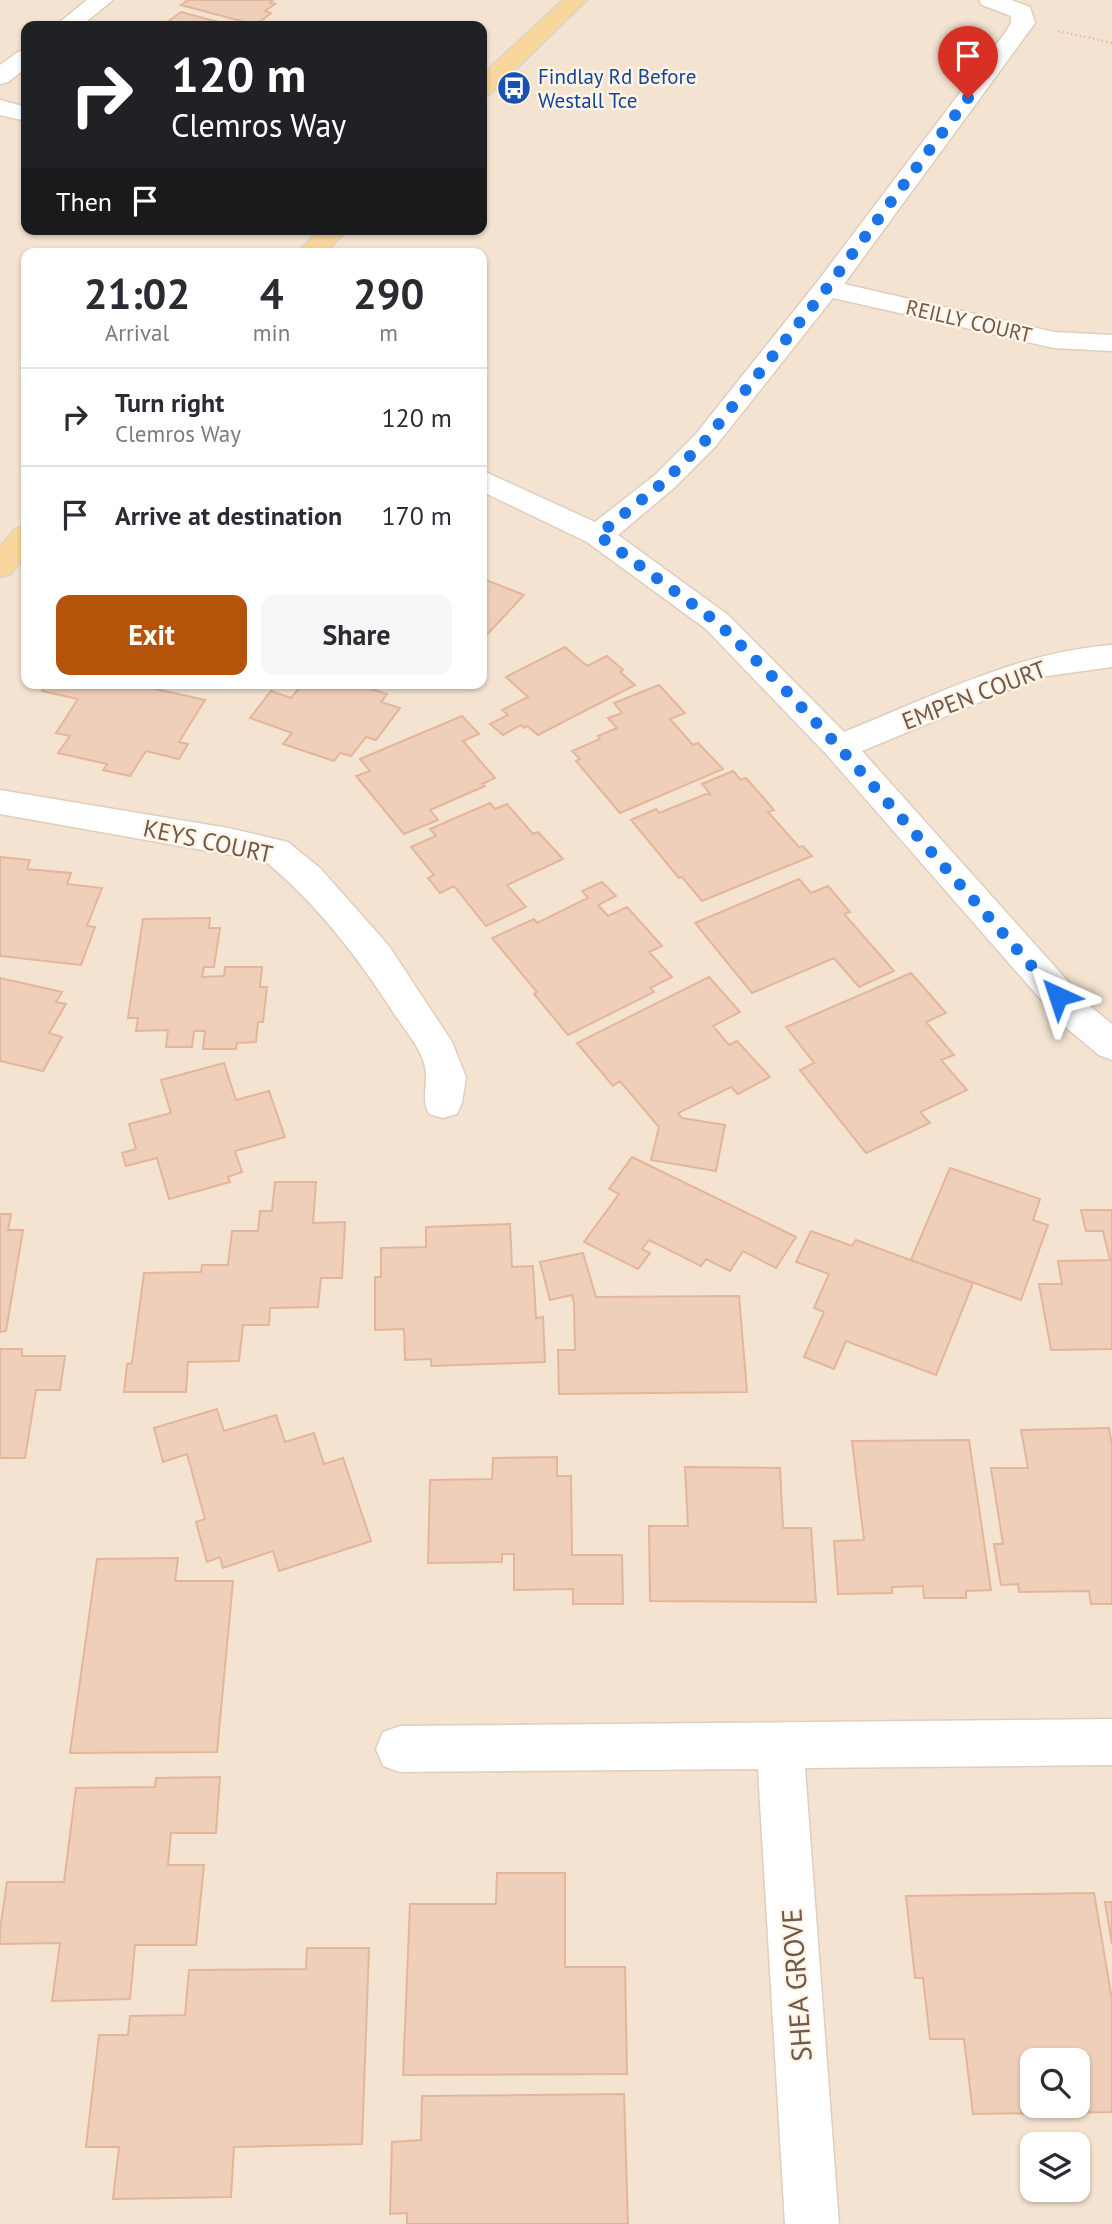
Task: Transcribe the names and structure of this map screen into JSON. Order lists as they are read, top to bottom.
{
  "streets": {
    "street": [
      "REILLY COURT",
      "EMPEN COURT",
      "KEYS COURT",
      "SHEA GROVE"
    ]
  },
  "places": {
    "bus stop": ["Findlay Rd Before Westall Tce"]
  },
  "page": {
    "turn": ["120 m", "Clemros Way"],
    "then": "Then",
    "eta": [
      "21:02",
      "Arrival",
      "4",
      "min",
      "290",
      "m"
    ],
    "list": [
      {
        "name": "Turn right",
        "note": "Clemros Way",
        "value": "120 m"
      },
      {
        "name": "Arrive at destination",
        "value": "170 m"
      }
    ],
    "buttons": ["Exit", "Share"]
  }
}
